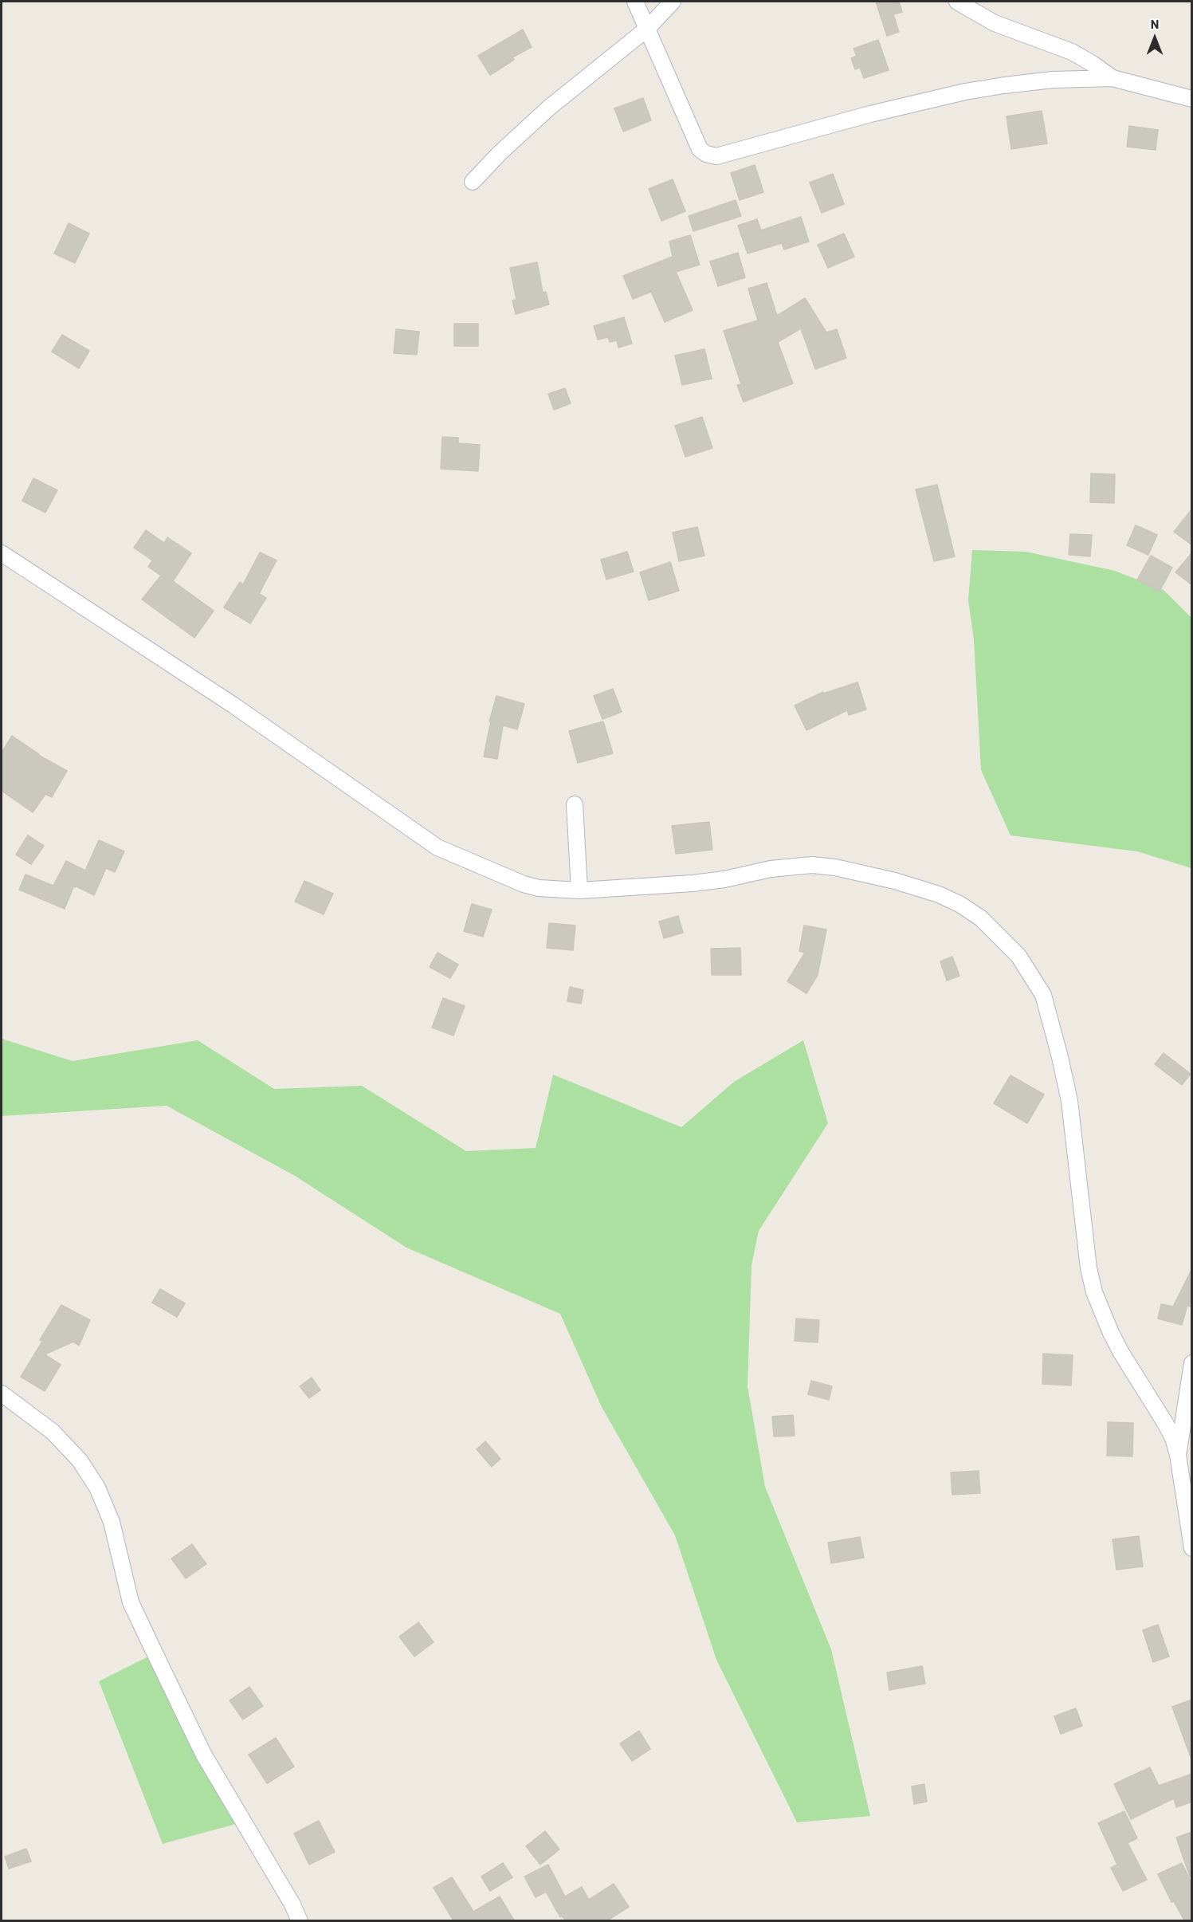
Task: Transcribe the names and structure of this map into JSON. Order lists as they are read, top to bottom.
{
  "north": "top"
}
